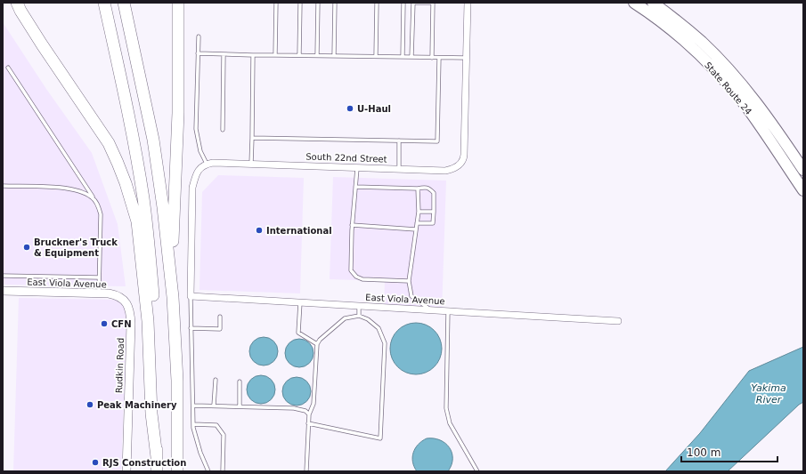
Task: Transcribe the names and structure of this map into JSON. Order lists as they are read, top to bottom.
{
  "streets": {
    "main road": ["State Route 24"],
    "street": ["South 22nd Street", "East Viola Avenue", "Rudkin Road"]
  },
  "crossings": [
    ["East Viola Avenue", "Rudkin Road"]
  ],
  "water": ["Yakima River"],
  "places": [
    "U-Haul",
    "International",
    "Bruckner's Truck & Equipment",
    "CFN",
    "Peak Machinery",
    "RJS Construction"
  ],
  "scale_bar": "100 m"
}
